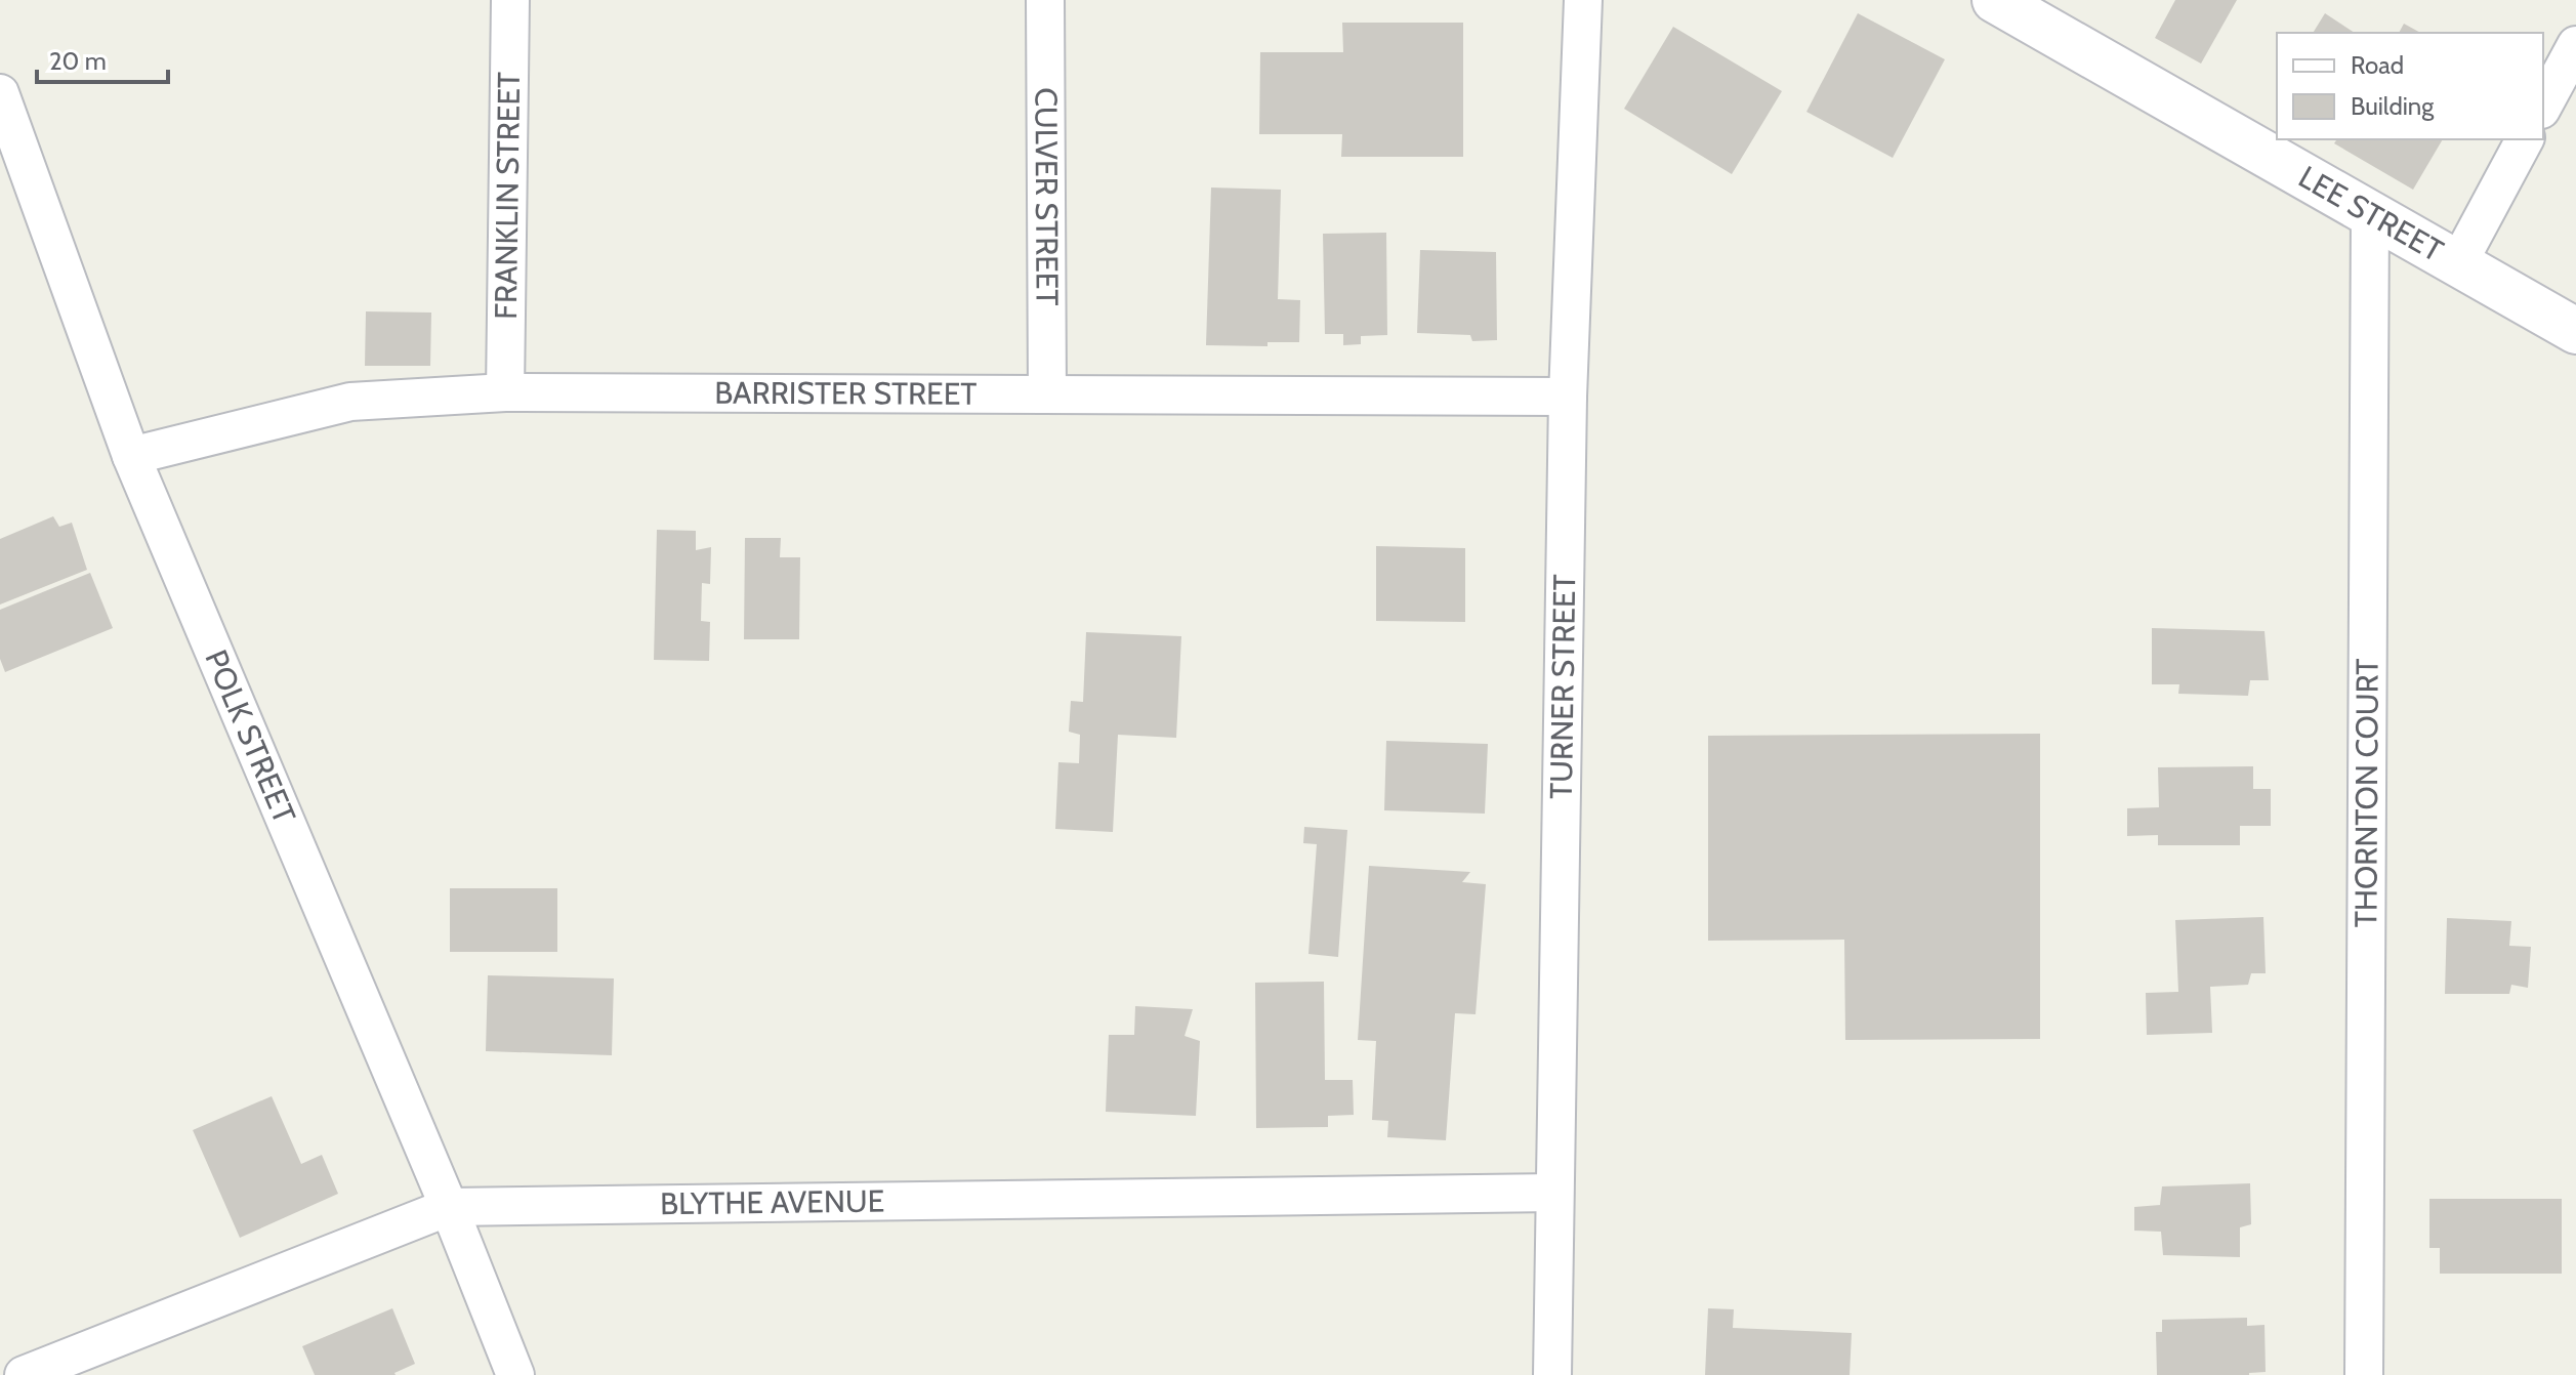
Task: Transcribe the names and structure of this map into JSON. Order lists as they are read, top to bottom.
{
  "streets": {
    "street": [
      "FRANKLIN STREET",
      "CULVER STREET",
      "LEE STREET",
      "BARRISTER STREET",
      "TURNER STREET",
      "POLK STREET",
      "THORNTON COURT",
      "BLYTHE AVENUE"
    ]
  },
  "crossings": [
    ["FRANKLIN STREET", "BARRISTER STREET"],
    ["CULVER STREET", "BARRISTER STREET"],
    ["LEE STREET", "THORNTON COURT"],
    ["BARRISTER STREET", "TURNER STREET"],
    ["BARRISTER STREET", "POLK STREET"],
    ["TURNER STREET", "BLYTHE AVENUE"],
    ["POLK STREET", "BLYTHE AVENUE"]
  ],
  "legend": ["Road", "Building"],
  "scale_bar": "20 m"
}
